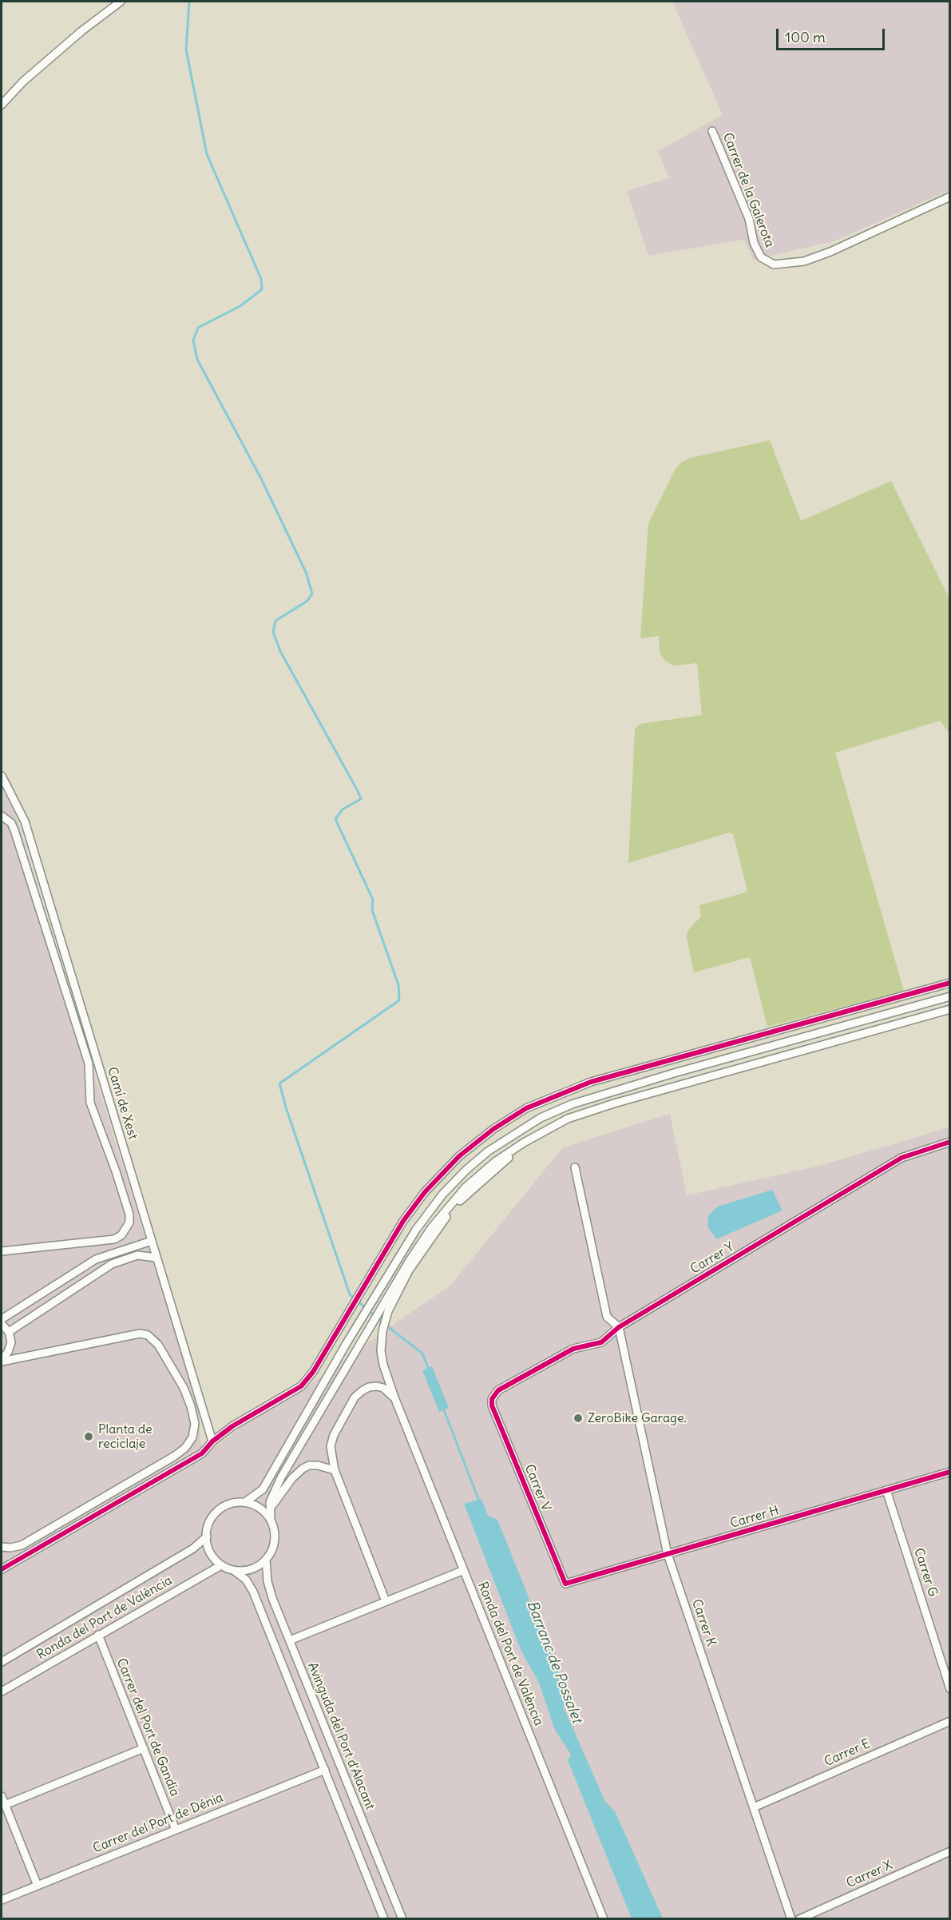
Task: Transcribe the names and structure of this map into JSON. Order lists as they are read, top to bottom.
{
  "streets": {
    "street": [
      "Carrer de la Galerota",
      "Camí de Xest",
      "Carrer Y",
      "Carrer V",
      "Carrer H",
      "Carrer G",
      "Ronda del Port de València",
      "Carrer K",
      "Carrer del Port de Gandia",
      "Avinguda del Port d'Alacant",
      "Carrer E",
      "Carrer del Port de Dénia",
      "Carrer X"
    ]
  },
  "crossings": [
    ["Carrer Y", "Carrer V"],
    ["Carrer Y", "Carrer K"],
    ["Carrer V", "Carrer H"],
    ["Carrer H", "Carrer G"],
    ["Carrer H", "Carrer K"],
    ["Ronda del Port de València", "Carrer del Port de Gandia"],
    ["Ronda del Port de València", "Avinguda del Port d'Alacant"],
    ["Carrer K", "Carrer E"],
    ["Carrer del Port de Gandia", "Carrer del Port de Dénia"],
    ["Avinguda del Port d'Alacant", "Carrer del Port de Dénia"]
  ],
  "water": ["Barranc de Possalet"],
  "places": ["ZeroBike Garage.", "Planta de reciclaje"],
  "scale_bar": "100 m"
}
